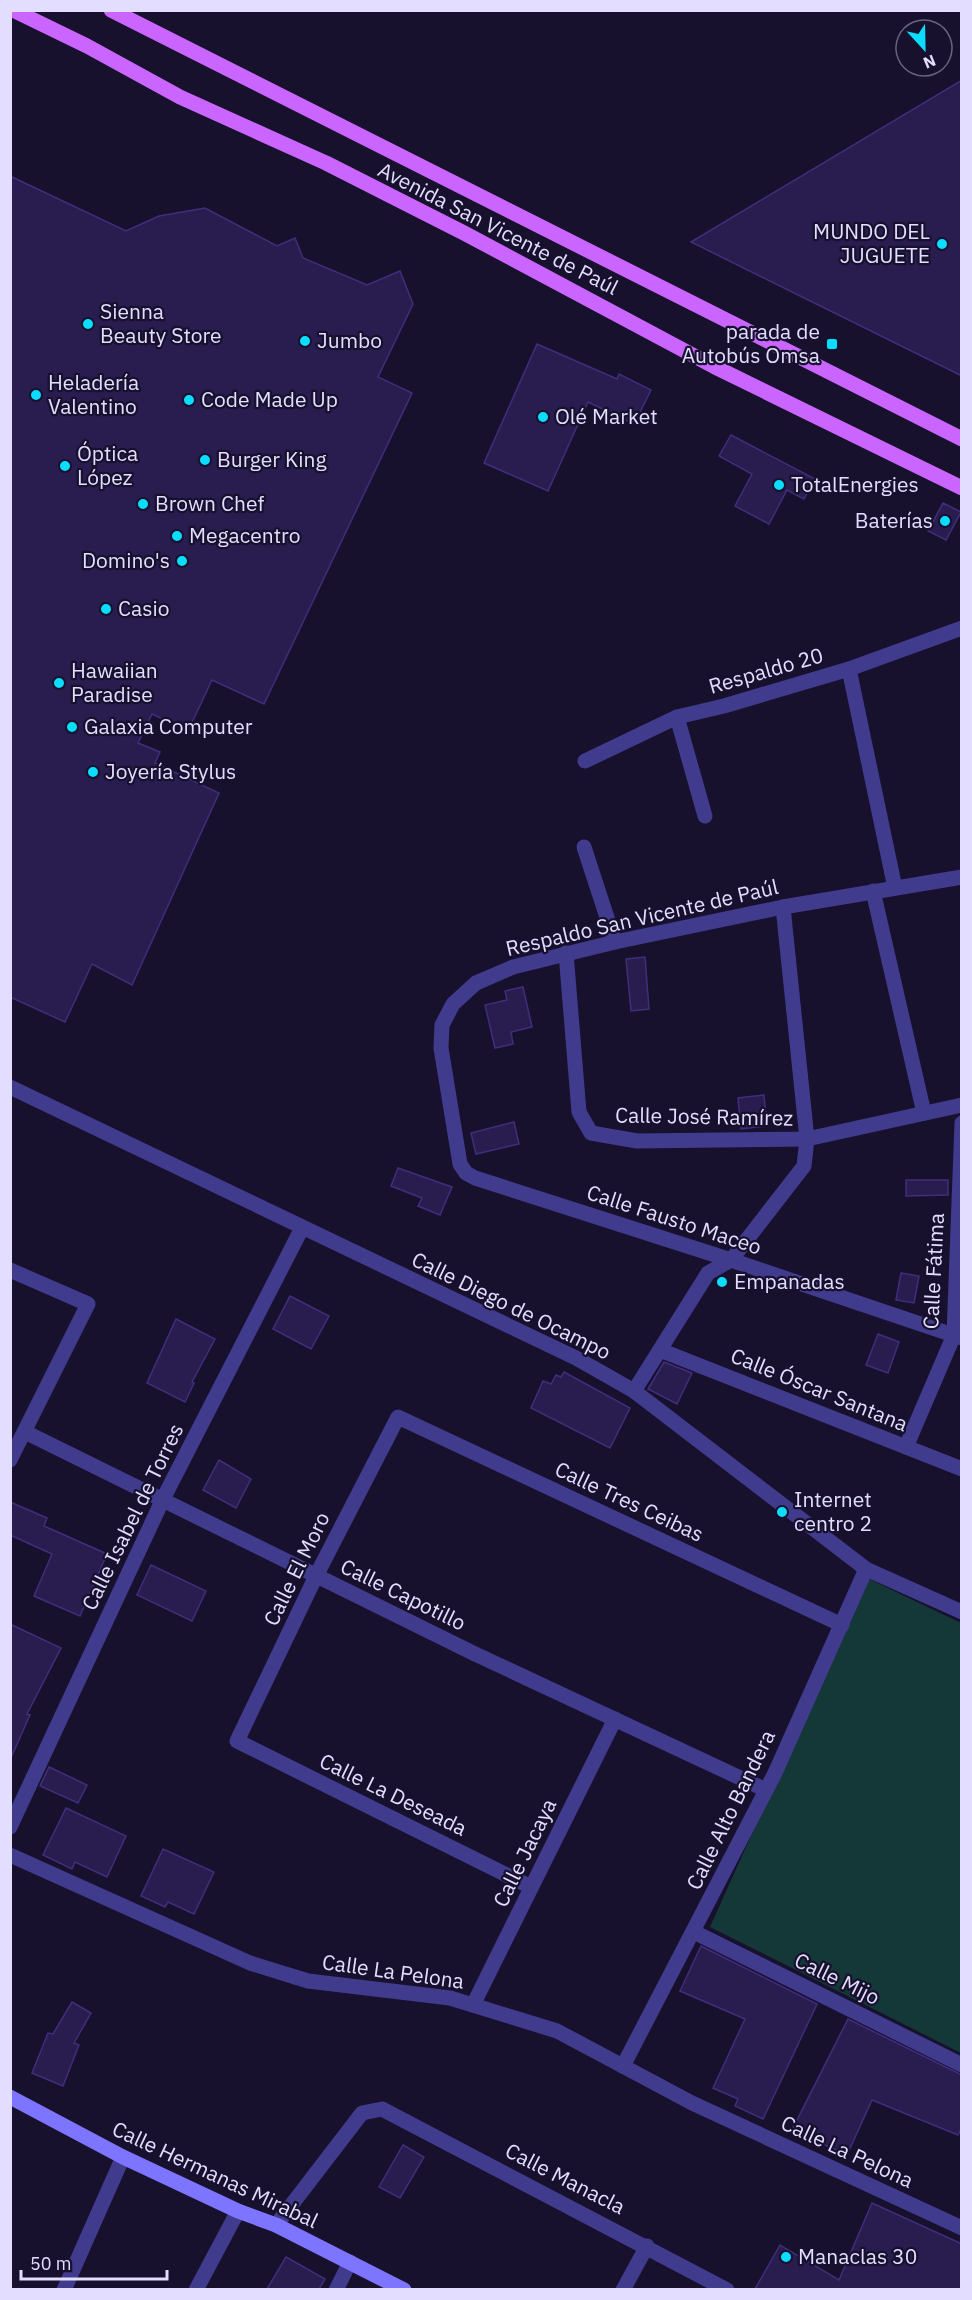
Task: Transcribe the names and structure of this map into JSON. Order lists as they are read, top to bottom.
{
  "streets": {
    "main road": ["Avenida San Vicente de Paúl"],
    "street": [
      "Respaldo 20",
      "Respaldo San Vicente de Paúl",
      "Calle José Ramírez",
      "Calle Fausto Maceo",
      "Calle Fátima",
      "Calle Diego de Ocampo",
      "Calle Óscar Santana",
      "Calle Tres Ceibas",
      "Calle Isabel de Torres",
      "Calle El Moro",
      "Calle Capotillo",
      "Calle La Deseada",
      "Calle Alto Bandera",
      "Calle Jacaya",
      "Calle La Pelona",
      "Calle Mijo",
      "Calle Hermanas Mirabal",
      "Calle Manacla"
    ]
  },
  "crossings": [
    ["Respaldo San Vicente de Paúl", "Calle José Ramírez"],
    ["Respaldo San Vicente de Paúl", "Calle Fausto Maceo"],
    ["Calle Fausto Maceo", "Calle Fátima"],
    ["Calle Fátima", "Calle Óscar Santana"],
    ["Calle Diego de Ocampo", "Calle Isabel de Torres"],
    ["Calle Diego de Ocampo", "Calle Alto Bandera"],
    ["Calle Tres Ceibas", "Calle El Moro"],
    ["Calle Tres Ceibas", "Calle Alto Bandera"],
    ["Calle Isabel de Torres", "Calle Capotillo"],
    ["Calle El Moro", "Calle Capotillo"],
    ["Calle El Moro", "Calle La Deseada"],
    ["Calle Capotillo", "Calle Alto Bandera"],
    ["Calle Capotillo", "Calle Jacaya"],
    ["Calle La Deseada", "Calle Jacaya"],
    ["Calle Alto Bandera", "Calle La Pelona"],
    ["Calle Alto Bandera", "Calle Mijo"],
    ["Calle Jacaya", "Calle La Pelona"],
    ["Calle Hermanas Mirabal", "Calle Manacla"]
  ],
  "places": {
    "other": [
      "MUNDO DEL JUGUETE",
      "Sienna Beauty Store",
      "Jumbo",
      "Heladería Valentino",
      "Code Made Up",
      "Olé Market",
      "Burger King",
      "Óptica López",
      "TotalEnergies",
      "Brown Chef",
      "Baterías",
      "Megacentro",
      "Domino's",
      "Casio",
      "Hawaiian Paradise",
      "Galaxia Computer",
      "Joyería Stylus",
      "Empanadas",
      "Internet centro 2",
      "Manaclas 30"
    ],
    "transit": ["parada de Autobús Omsa"]
  },
  "scale_bar": "50 m",
  "north": "bottom"
}
